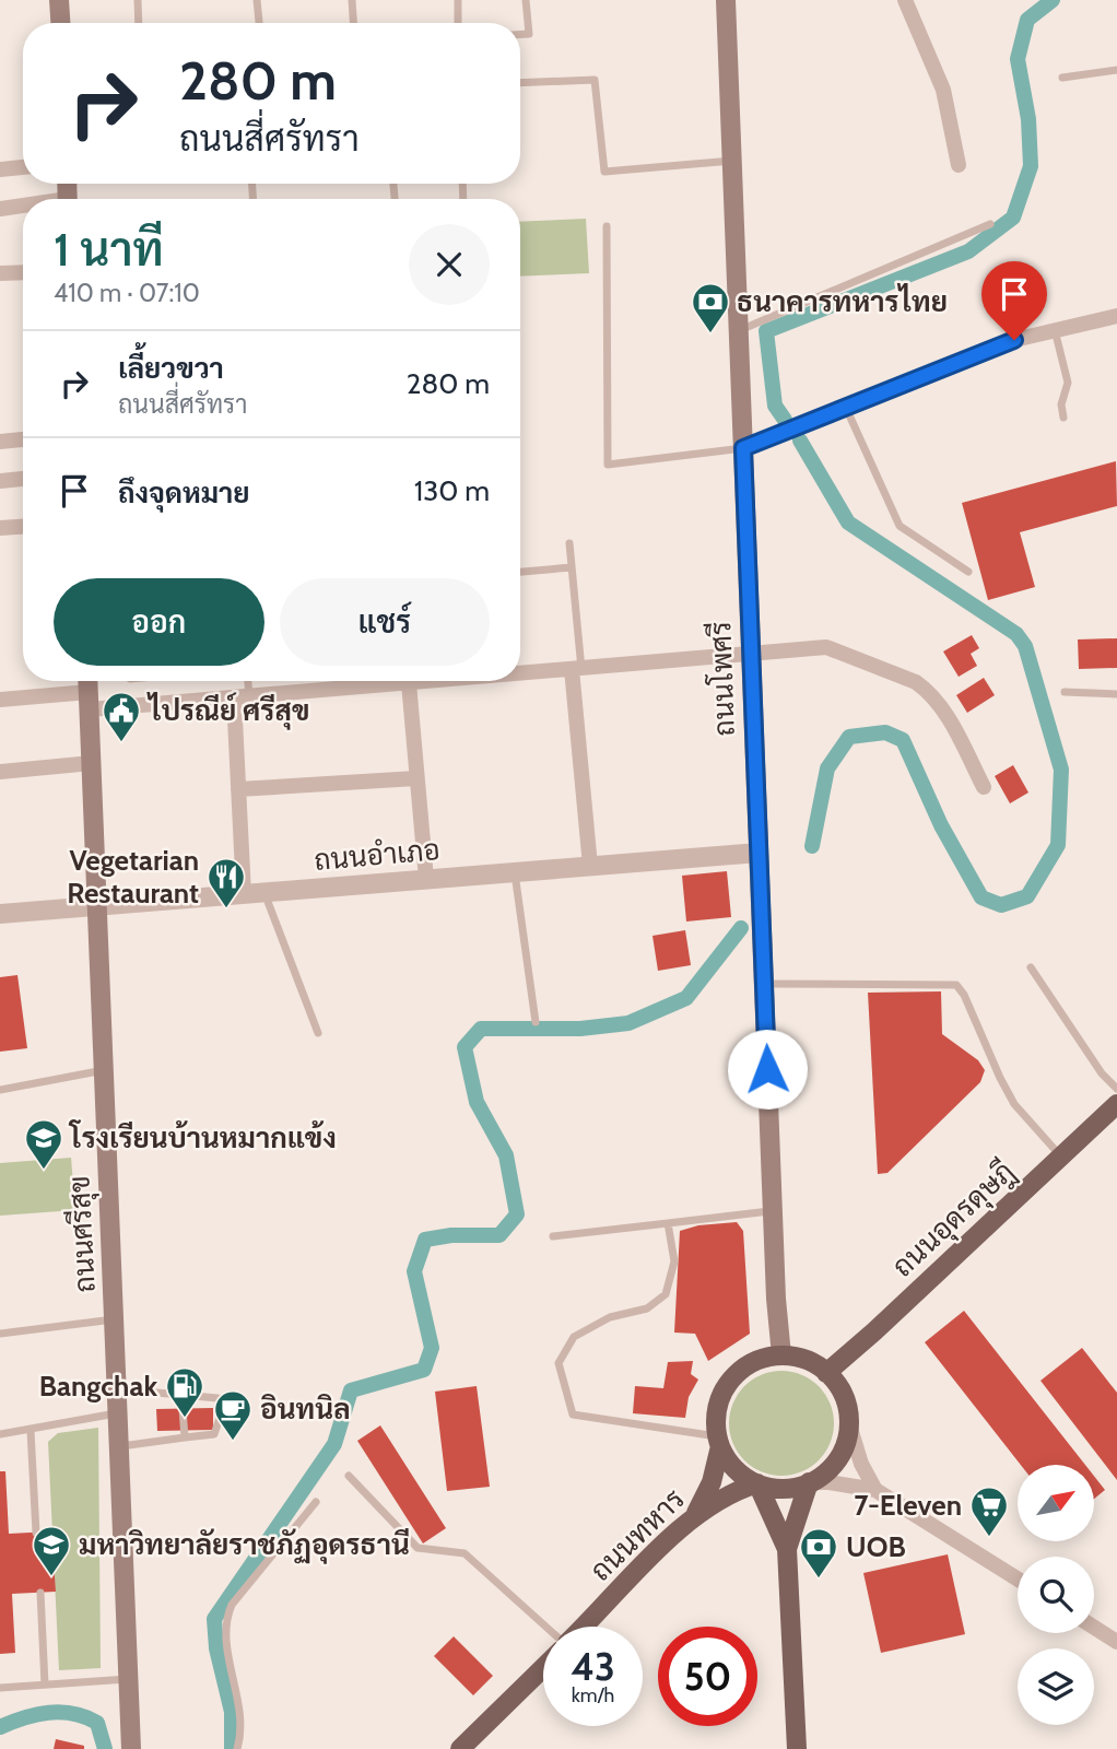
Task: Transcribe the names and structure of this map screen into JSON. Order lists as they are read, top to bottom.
{
  "streets": {
    "main road": [
      "ถนนโพศรี",
      "ถนนอุดรดุษฎี",
      "ถนนศรีสุข",
      "ถนนทหาร"
    ],
    "street": ["ถนนอำเภอ"]
  },
  "crossings": [
    ["ถนนโพศรี", "ถนนอำเภอ"],
    ["ถนนโพศรี", "ถนนอุดรดุษฎี"],
    ["ถนนโพศรี", "ถนนทหาร"],
    ["ถนนอำเภอ", "ถนนศรีสุข"],
    ["ถนนอุดรดุษฎี", "ถนนทหาร"]
  ],
  "places": {
    "bank": ["ธนาคารทหารไทย", "UOB"],
    "public building": ["ไปรณีย์ ศรีสุข"],
    "restaurant": ["Vegetarian Restaurant"],
    "school or university": ["โรงเรียนบ้านหมากแข้ง", "มหาวิทยาลัยราชภัฏอุดรธานี"],
    "fuel station": ["Bangchak"],
    "cafe": ["อินทนิล"],
    "supermarket": ["7-Eleven"]
  },
  "north": "top right",
  "page": {
    "turn": ["280 m", "ถนนสี่ศรัทรา"],
    "heading": ["1 นาที", "410 m · 07:10"],
    "list": [
      {
        "name": "เลี้ยวขวา",
        "note": "ถนนสี่ศรัทรา",
        "value": "280 m"
      },
      {
        "name": "ถึงจุดหมาย",
        "value": "130 m"
      }
    ],
    "buttons": ["ออก", "แชร์"],
    "speed": "43 km/h",
    "limit": "50"
  }
}
